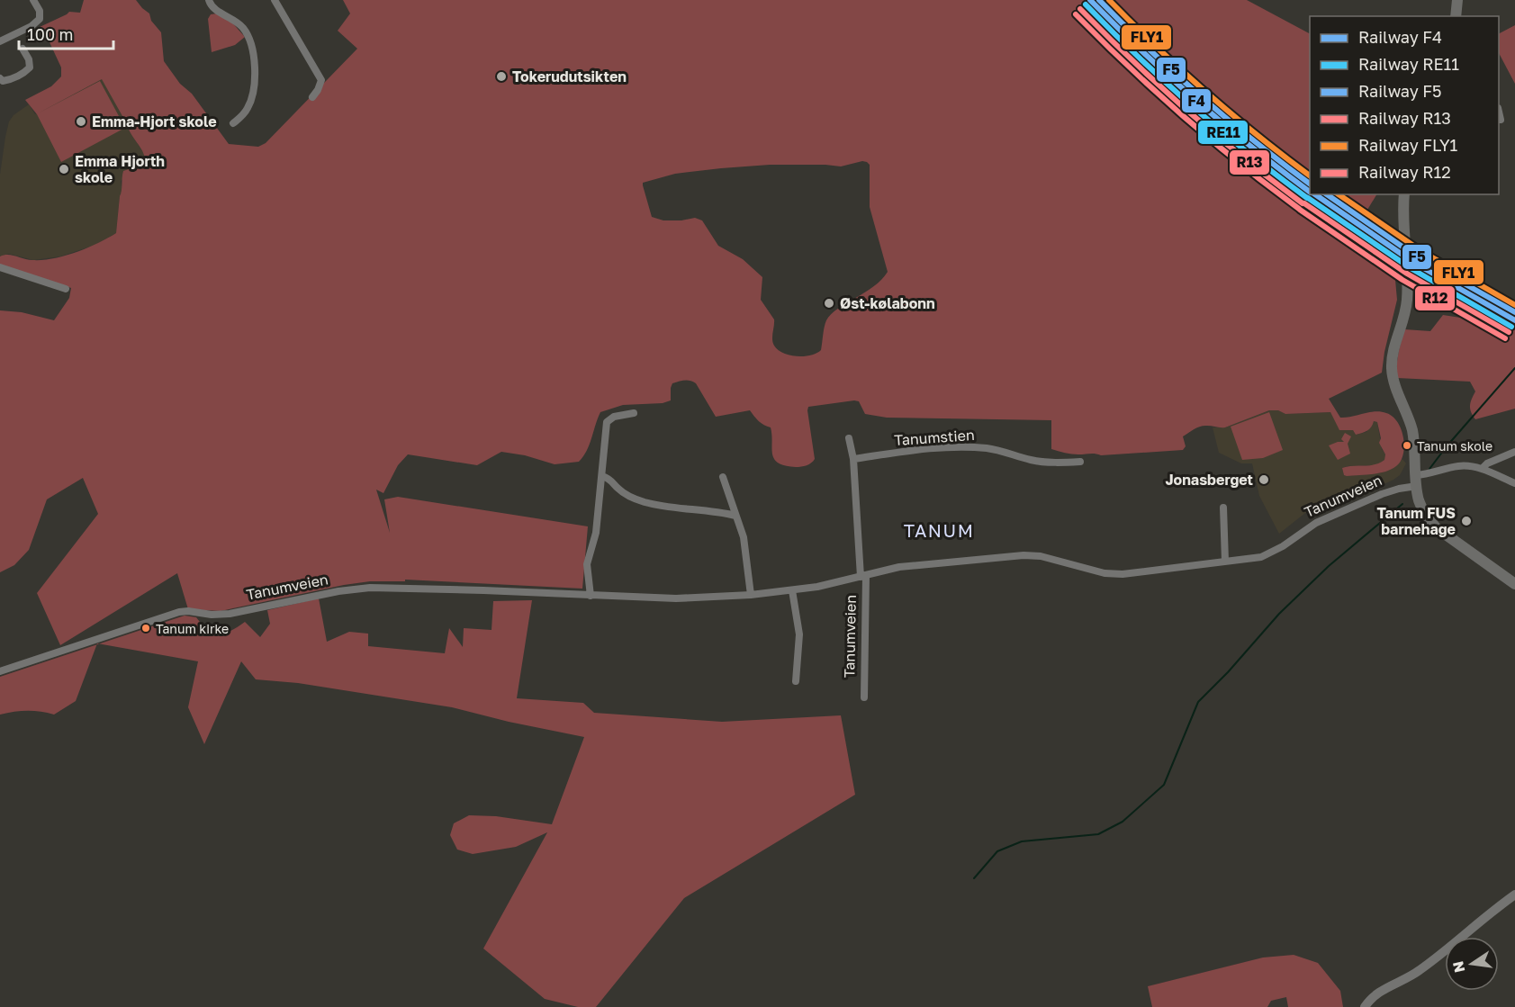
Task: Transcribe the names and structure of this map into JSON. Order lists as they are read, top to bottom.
{
  "streets": {
    "street": ["Tanumstien", "Tanumveien"]
  },
  "districts": ["TANUM"],
  "places": [
    "Tokerudutsikten",
    "Emma-Hjort skole",
    "Emma Hjorth skole",
    "Øst-kølabonn",
    "Tanum skole",
    "Jonasberget",
    "Tanum FUS barnehage",
    "Tanum kirke"
  ],
  "lines": [
    "rail line F4",
    "rail line F5",
    "rail line FLY1",
    "rail line RE11",
    "rail line R13",
    "rail line R12"
  ],
  "legend": [
    "Railway F4",
    "Railway RE11",
    "Railway F5",
    "Railway R13",
    "Railway FLY1",
    "Railway R12"
  ],
  "scale_bar": "100 m",
  "north": "left"
}
